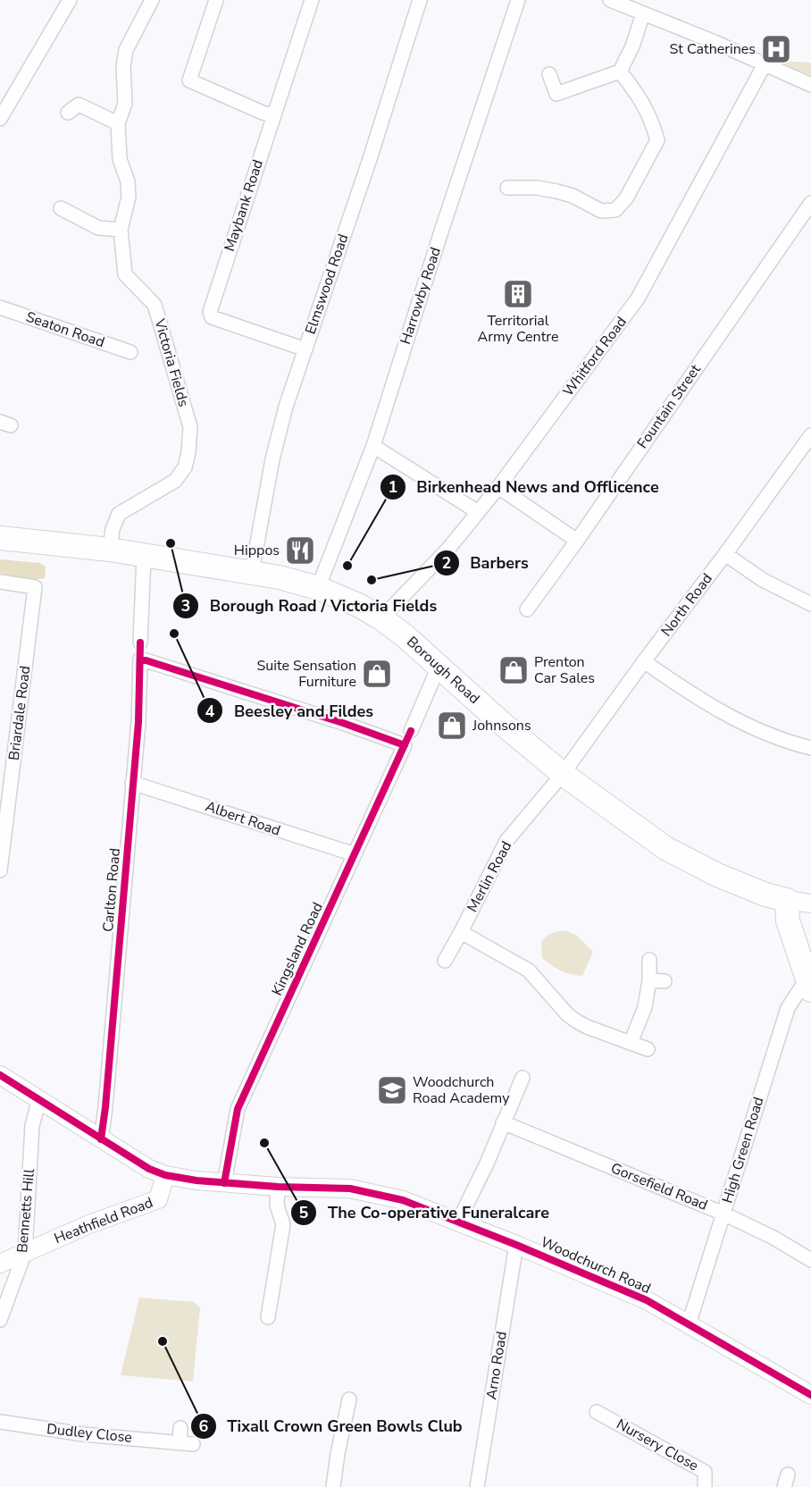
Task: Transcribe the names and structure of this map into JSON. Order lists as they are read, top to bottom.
{
  "streets": {
    "highway": ["Borough Road"],
    "street": [
      "Maybank Road",
      "Elmswood Road",
      "Harrowby Road",
      "Seaton Road",
      "Whitford Road",
      "Victoria Fields",
      "Fountain Street",
      "North Road",
      "Briardale Road",
      "Albert Road",
      "Merlin Road",
      "Carlton Road",
      "Kingsland Road",
      "High Green Road",
      "Gorsefield Road",
      "Bennetts Hill",
      "Heathfield Road",
      "Woodchurch Road",
      "Arno Road",
      "Dudley Close",
      "Nursery Close"
    ]
  },
  "crossings": [
    ["Maybank Road", "Elmswood Road"],
    ["Elmswood Road", "Borough Road"],
    ["Harrowby Road", "Borough Road"],
    ["Whitford Road", "Borough Road"],
    ["Victoria Fields", "Borough Road"],
    ["North Road", "Borough Road"],
    ["North Road", "Merlin Road"],
    ["Borough Road", "Merlin Road"],
    ["Albert Road", "Carlton Road"],
    ["Albert Road", "Kingsland Road"],
    ["Carlton Road", "Kingsland Road"],
    ["Carlton Road", "Woodchurch Road"],
    ["Kingsland Road", "Woodchurch Road"],
    ["High Green Road", "Gorsefield Road"],
    ["High Green Road", "Woodchurch Road"],
    ["Bennetts Hill", "Heathfield Road"],
    ["Bennetts Hill", "Woodchurch Road"],
    ["Heathfield Road", "Woodchurch Road"],
    ["Woodchurch Road", "Arno Road"]
  ],
  "places": {
    "hospital": ["St Catherines"],
    "building": ["Territorial Army Centre"],
    "other": [
      "Borough Road / Victoria Fields",
      "Birkenhead News and Offlicence",
      "Barbers",
      "Beesley and Fildes",
      "The Co-operative Funeralcare",
      "Tixall Crown Green Bowls Club"
    ],
    "restaurant": ["Hippos"],
    "shop": ["Prenton Car Sales", "Suite Sensation Furniture", "Johnsons"],
    "school or university": ["Woodchurch Road Academy"]
  }
}
